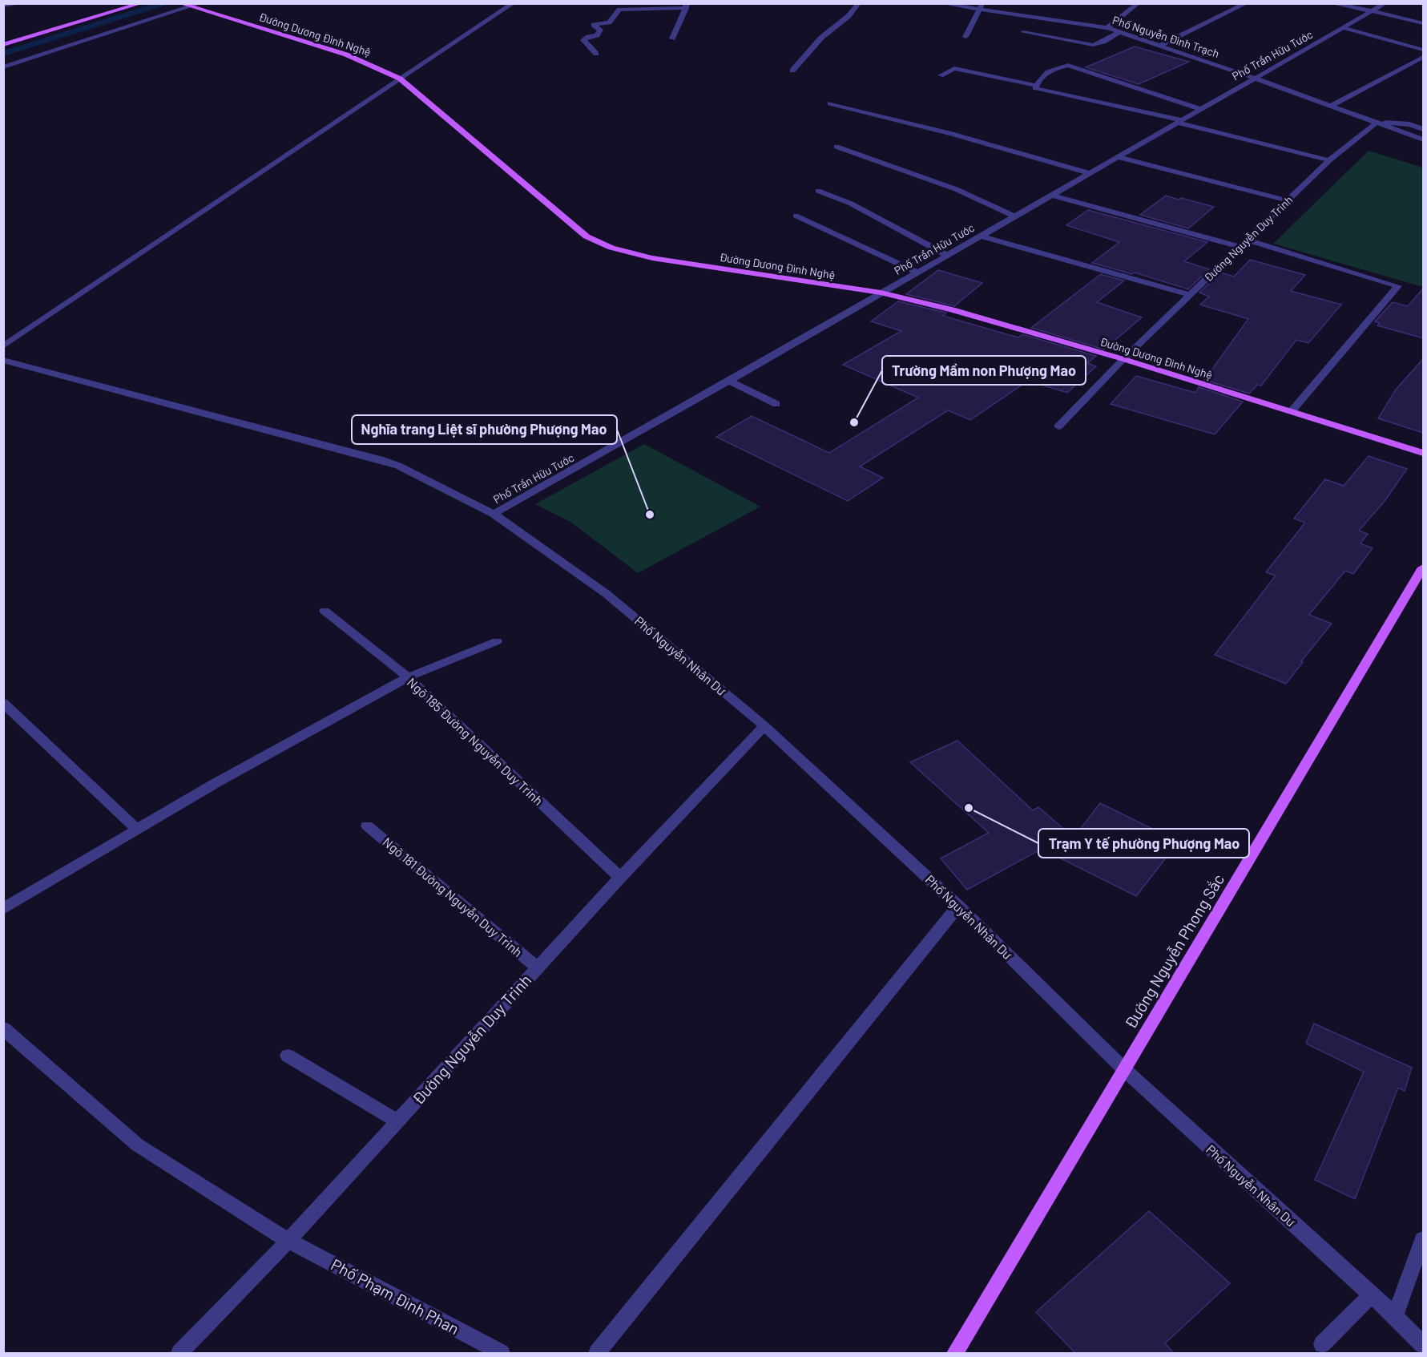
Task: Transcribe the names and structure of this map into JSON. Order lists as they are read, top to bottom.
{
  "streets": {
    "main road": ["Đường Dương Đình Nghệ", "Đường Nguyễn Phong Sắc"],
    "street": [
      "Phố Nguyễn Đình Trạch",
      "Phố Trần Hữu Tước",
      "Đường Nguyễn Duy Trinh",
      "Phố Nguyễn Nhân Dư",
      "Ngõ 185 Đường Nguyễn Duy Trinh",
      "Ngõ 181 Đường Nguyễn Duy Trinh",
      "Phố Phạm Đình Phan"
    ]
  },
  "crossings": [
    ["Đường Dương Đình Nghệ", "Phố Trần Hữu Tước"],
    ["Đường Dương Đình Nghệ", "Đường Nguyễn Duy Trinh"],
    ["Phố Nguyễn Đình Trạch", "Phố Trần Hữu Tước"],
    ["Phố Nguyễn Đình Trạch", "Đường Nguyễn Duy Trinh"],
    ["Phố Trần Hữu Tước", "Phố Nguyễn Nhân Dư"],
    ["Đường Nguyễn Duy Trinh", "Phố Nguyễn Nhân Dư"],
    ["Đường Nguyễn Duy Trinh", "Ngõ 185 Đường Nguyễn Duy Trinh"],
    ["Đường Nguyễn Duy Trinh", "Ngõ 181 Đường Nguyễn Duy Trinh"],
    ["Đường Nguyễn Duy Trinh", "Phố Phạm Đình Phan"],
    ["Phố Nguyễn Nhân Dư", "Đường Nguyễn Phong Sắc"]
  ],
  "places": ["Trường Mầm non Phượng Mao", "Nghĩa trang Liệt sĩ phường Phượng Mao", "Trạm Y tế phường Phượng Mao"]
}
